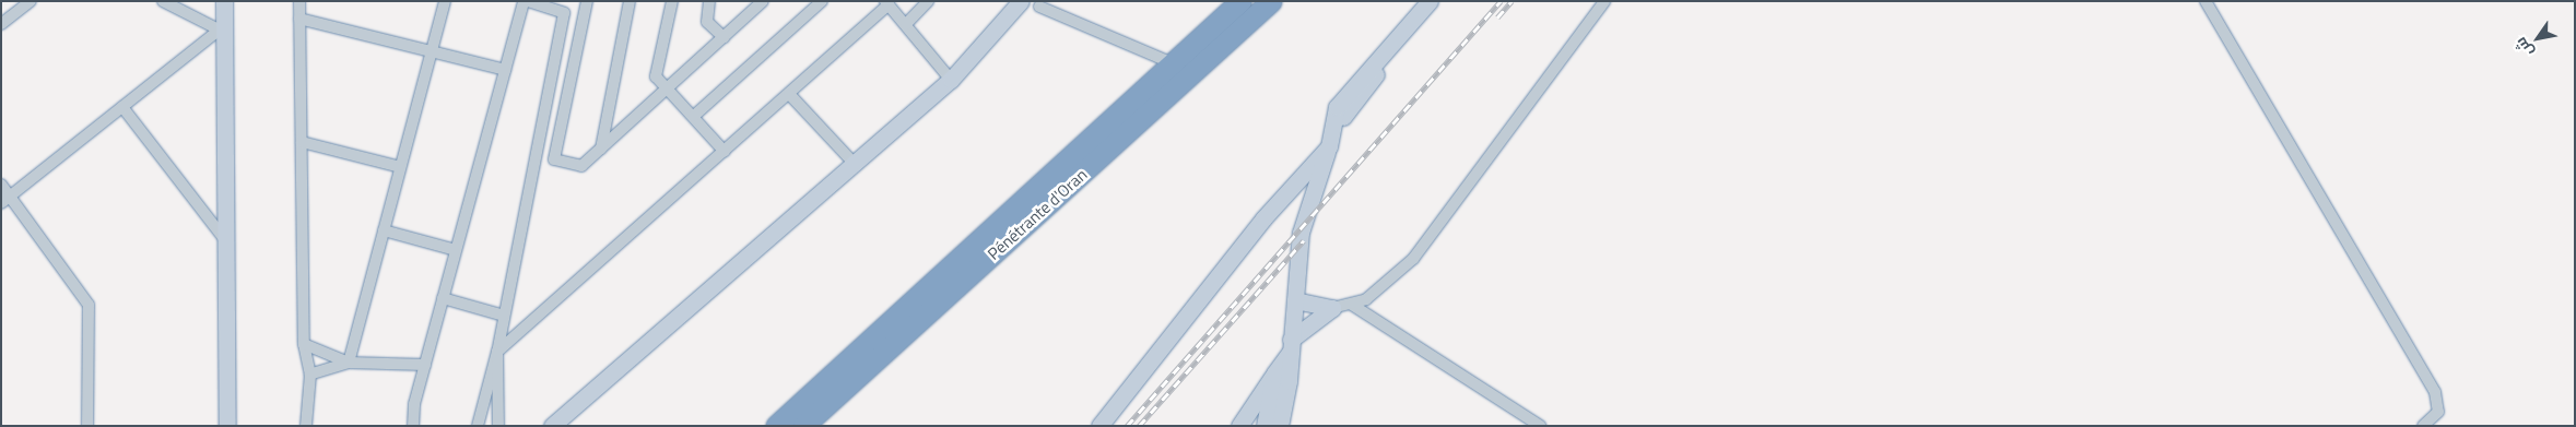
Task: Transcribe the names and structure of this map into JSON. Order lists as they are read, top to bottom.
{
  "streets": {
    "highway": ["Pénétrante d'Oran"]
  },
  "north": "bottom left"
}
